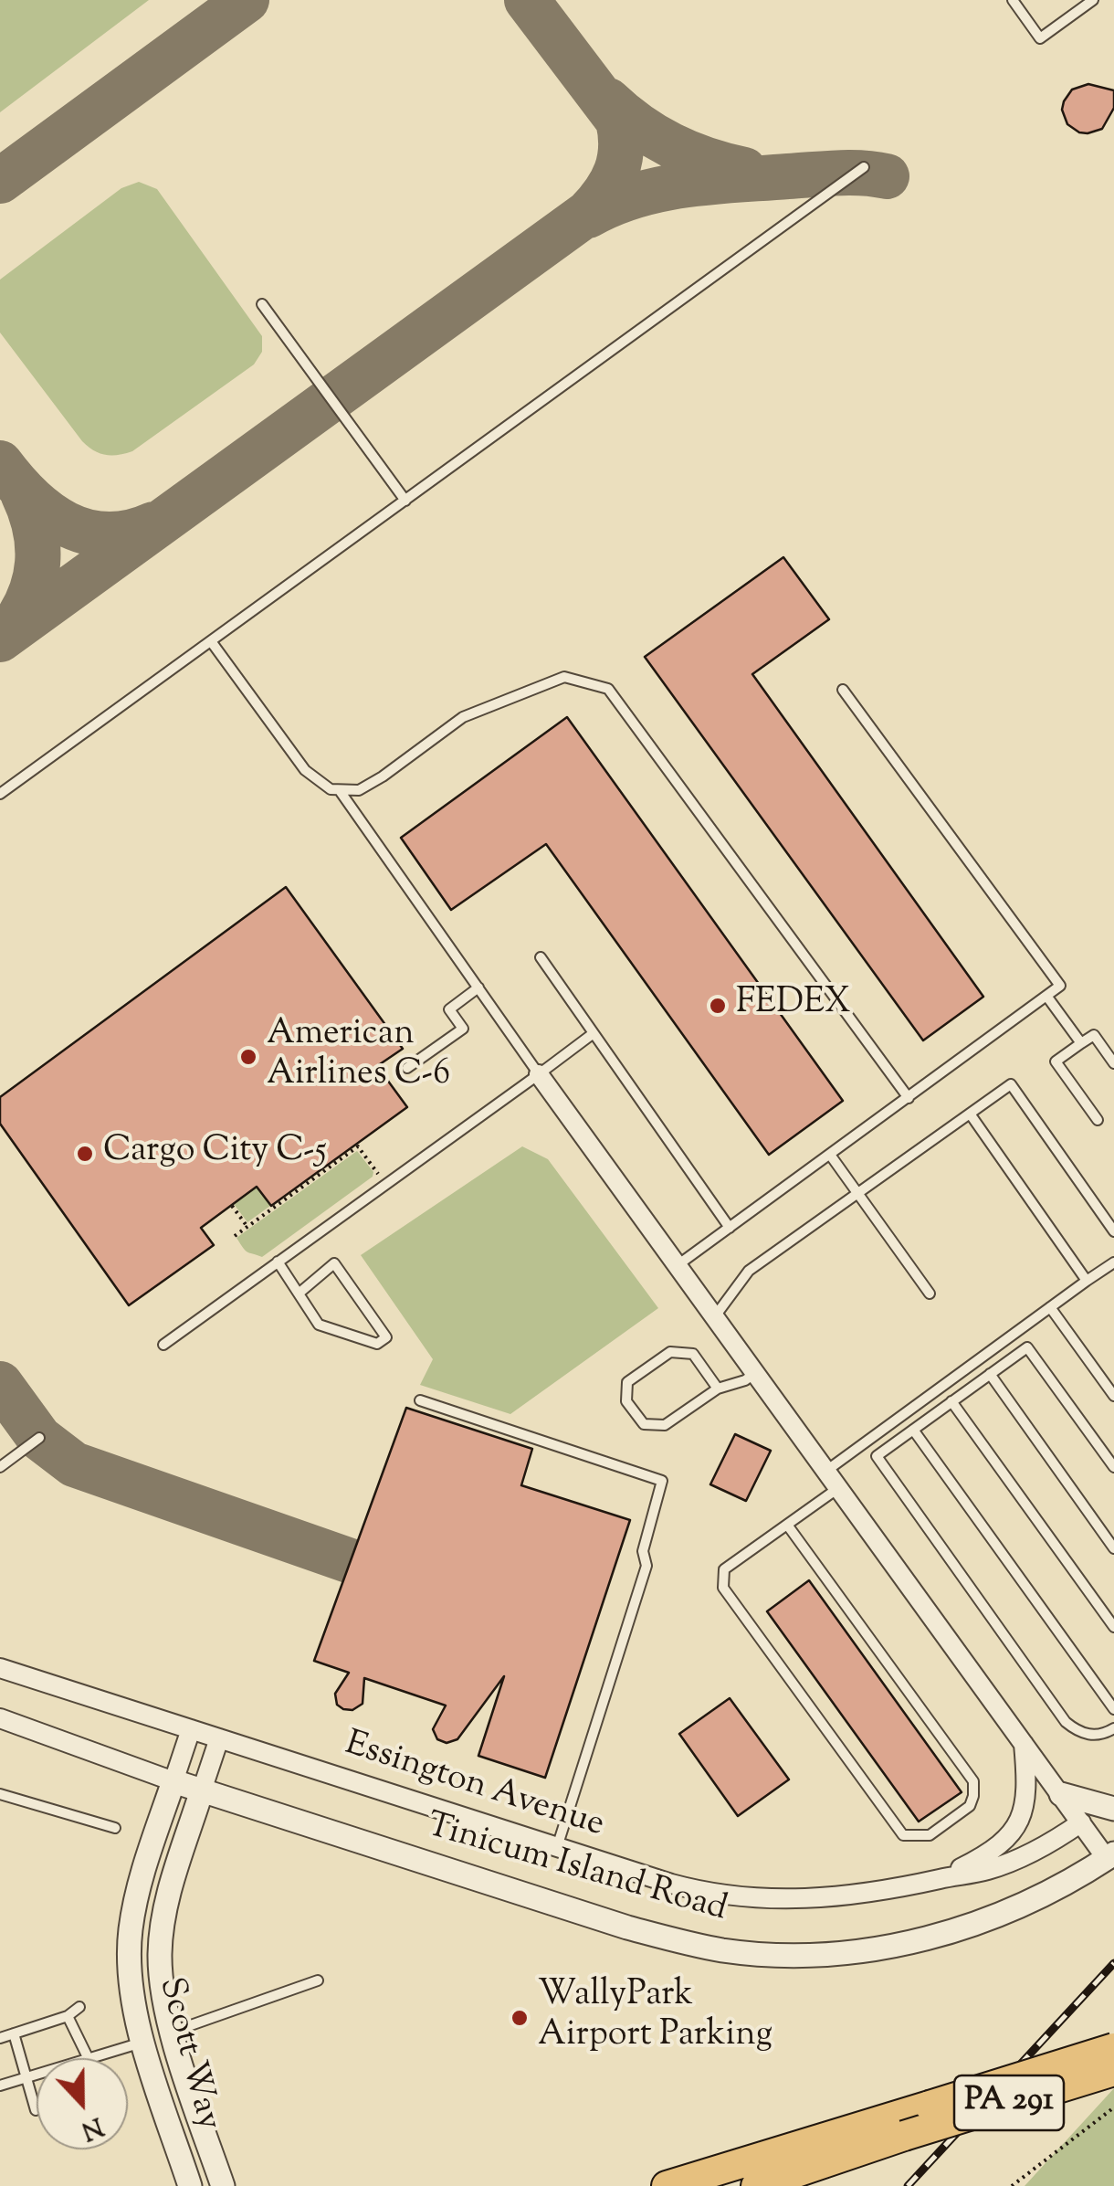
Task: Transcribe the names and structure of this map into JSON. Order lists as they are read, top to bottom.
{
  "streets": {
    "main road": ["PA 291"],
    "street": ["Essington Avenue", "Tinicum Island Road", "Scott Way"]
  },
  "crossings": [
    ["Essington Avenue", "Scott Way"],
    ["Tinicum Island Road", "Scott Way"]
  ],
  "places": [
    "FEDEX",
    "American Airlines C-6",
    "Cargo City C-5",
    "WallyPark Airport Parking"
  ],
  "north": "bottom"
}
